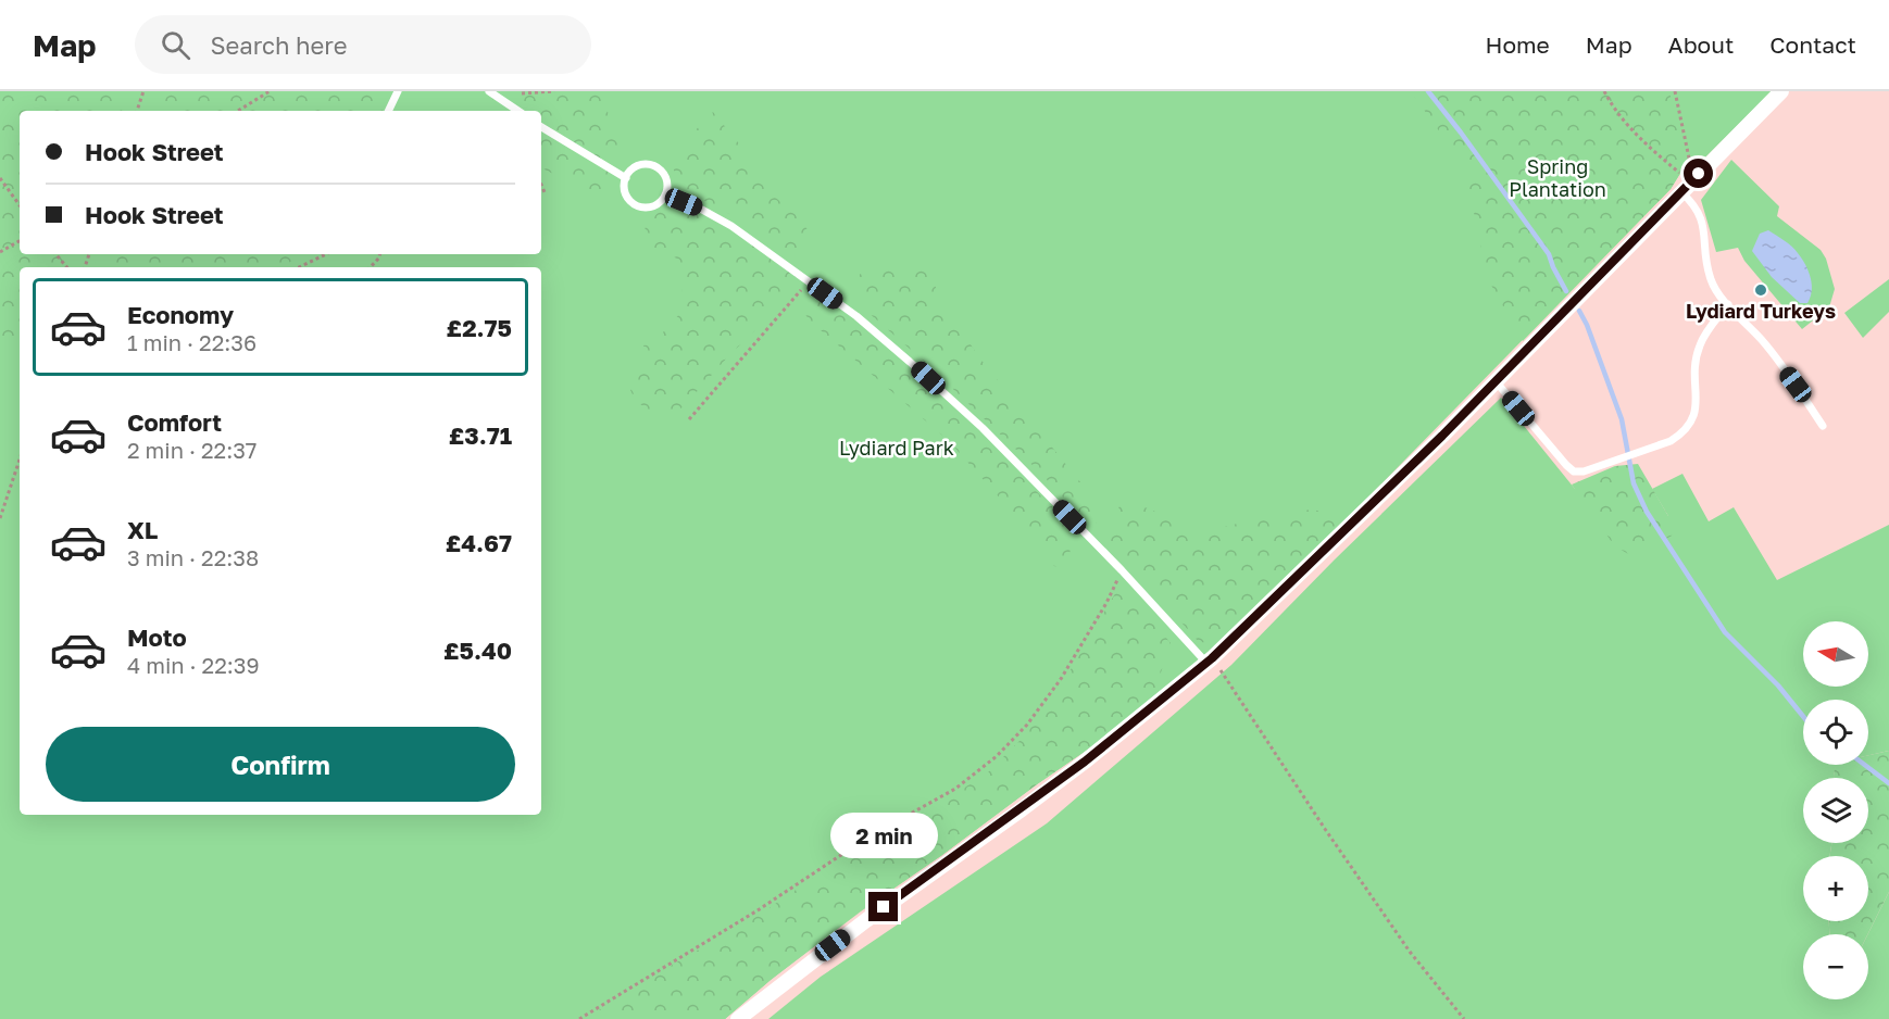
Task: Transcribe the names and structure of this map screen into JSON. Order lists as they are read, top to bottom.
{
  "parks": ["Spring Plantation", "Lydiard Park"],
  "places": ["Lydiard Turkeys"],
  "north": "left",
  "page": {
    "header": "Map",
    "search": "Search here",
    "nav": [
      "Home",
      "Map",
      "About",
      "Contact"
    ],
    "banner": ["Hook Street", "Hook Street"],
    "list": [
      {
        "name": "Economy",
        "note": "1 min · 22:36",
        "value": "£2.75"
      },
      {
        "name": "Comfort",
        "note": "2 min · 22:37",
        "value": "£3.71"
      },
      {
        "name": "XL",
        "note": "3 min · 22:38",
        "value": "£4.67"
      },
      {
        "name": "Moto",
        "note": "4 min · 22:39",
        "value": "£5.40"
      }
    ],
    "map_buttons": ["+", "−"],
    "buttons": "Confirm",
    "bubble": "2 min"
  }
}
